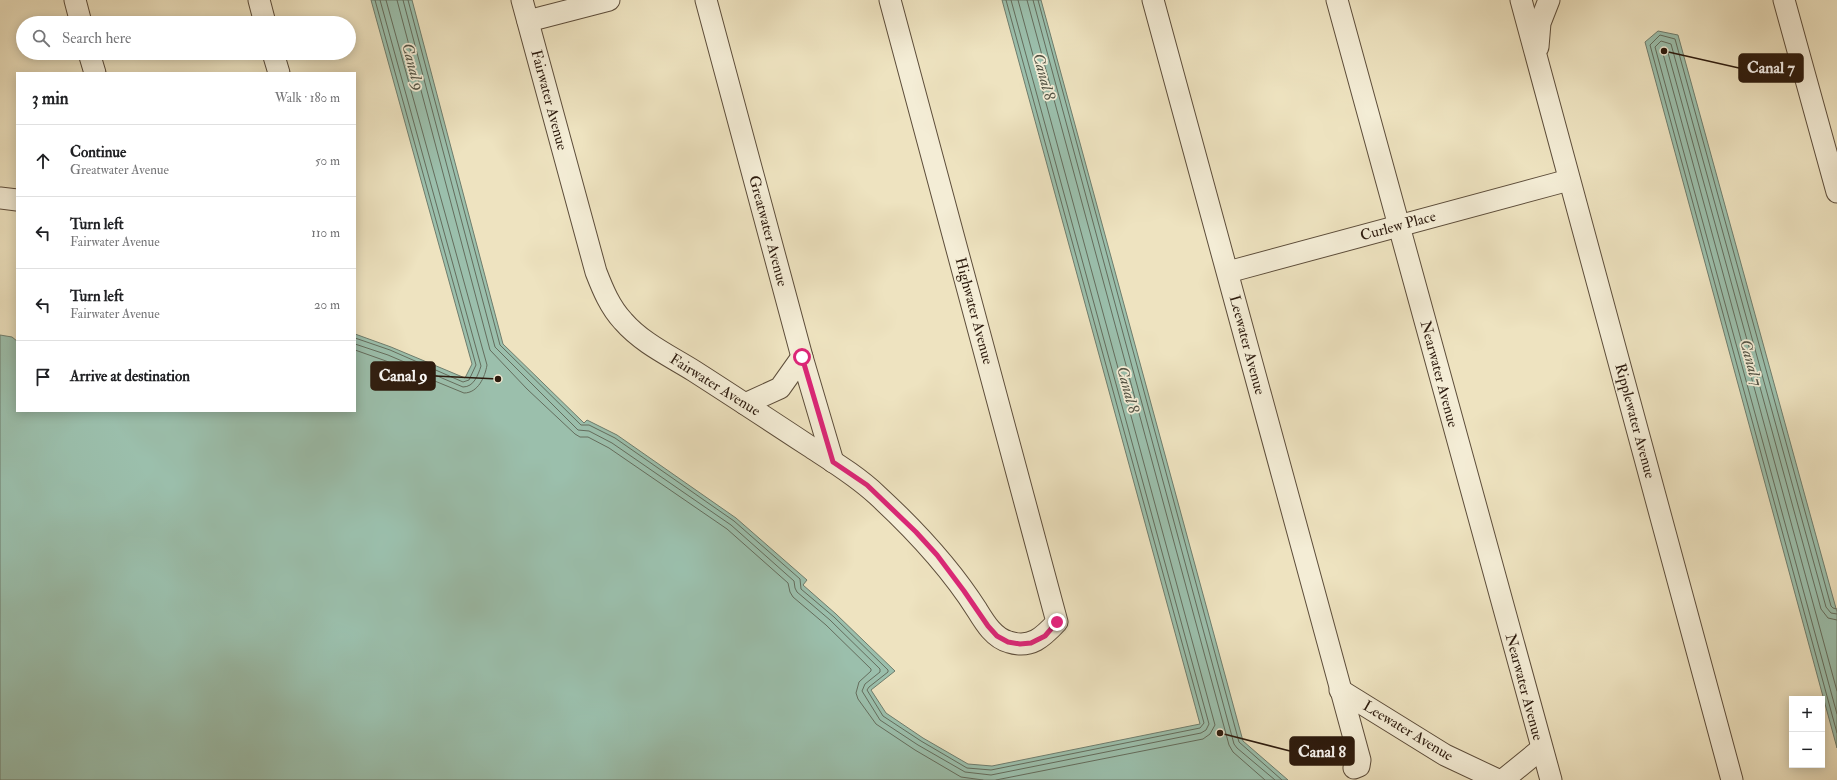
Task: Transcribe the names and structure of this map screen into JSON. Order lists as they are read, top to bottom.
{
  "streets": {
    "street": [
      "Fairwater Avenue",
      "Curlew Place",
      "Greatwater Avenue",
      "Highwater Avenue",
      "Leewater Avenue",
      "Nearwater Avenue",
      "Ripplewater Avenue"
    ]
  },
  "crossings": [
    ["Fairwater Avenue", "Greatwater Avenue"],
    ["Fairwater Avenue", "Highwater Avenue"],
    ["Curlew Place", "Leewater Avenue"],
    ["Curlew Place", "Nearwater Avenue"],
    ["Curlew Place", "Ripplewater Avenue"]
  ],
  "water": ["Canal 9", "Canal 8", "Canal 7"],
  "places": ["Canal 7", "Canal 9", "Canal 8"],
  "page": {
    "search": "Search here",
    "heading": ["3 min", "Walk · 180 m"],
    "list": [
      ["Continue", "Greatwater Avenue", "50 m"],
      ["Turn left", "Fairwater Avenue", "110 m"],
      ["Turn left", "Fairwater Avenue", "20 m"],
      "Arrive at destination"
    ],
    "map_buttons": ["+", "−"]
  }
}
